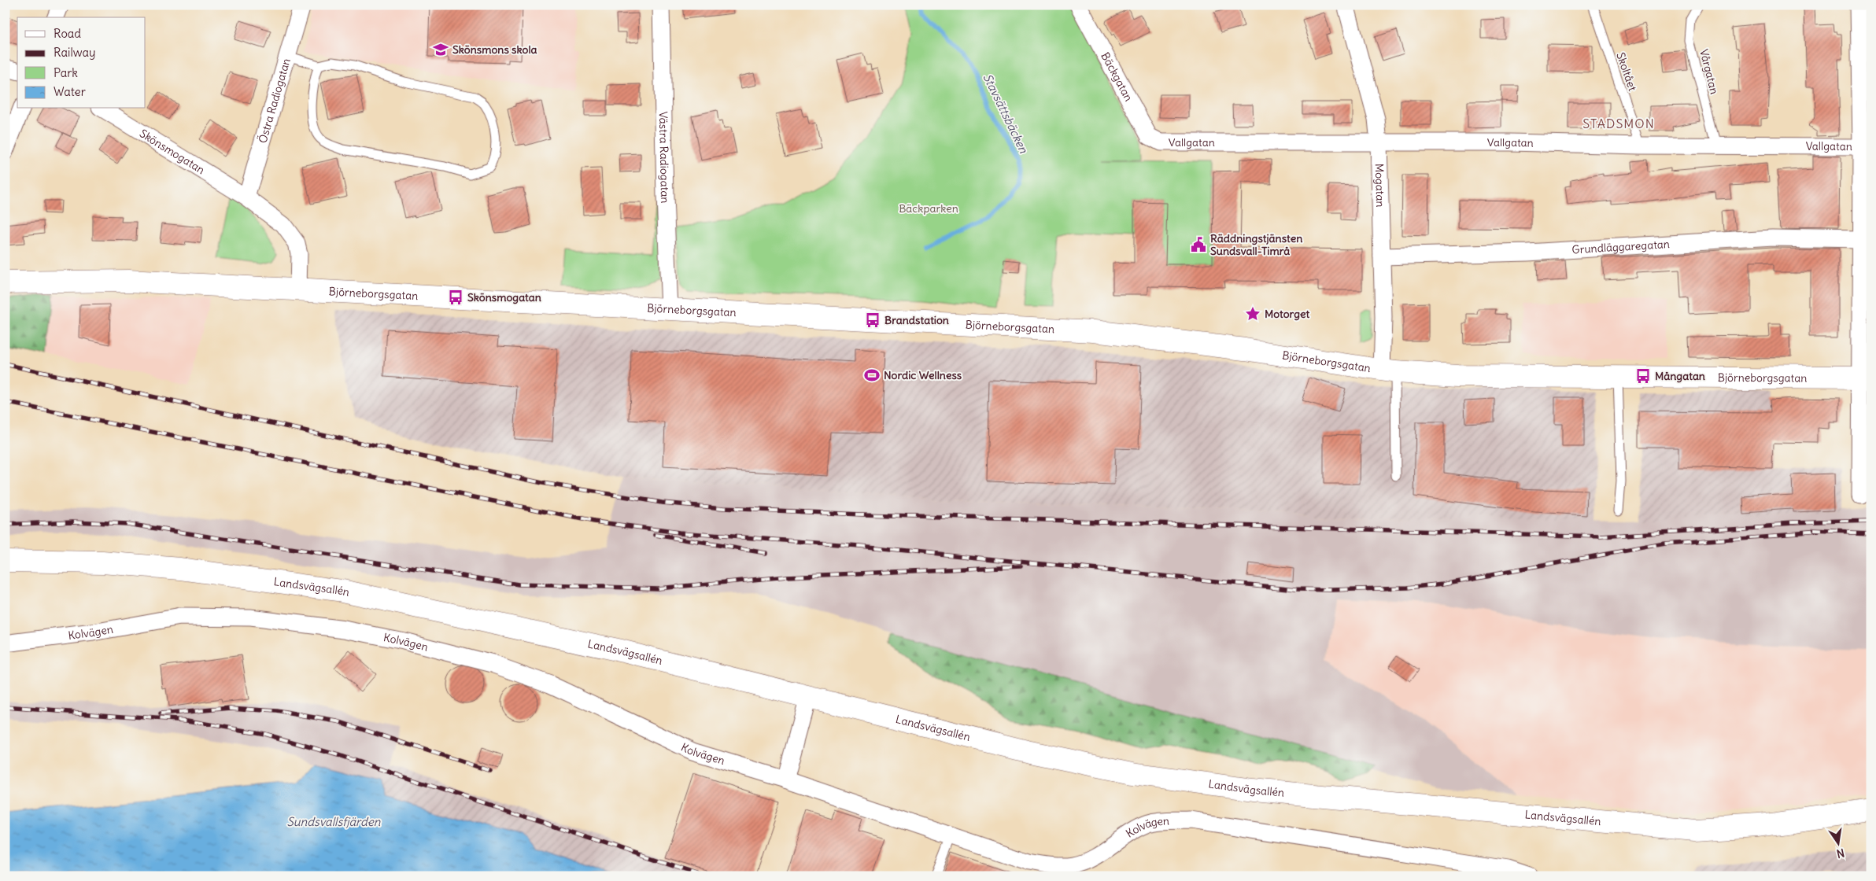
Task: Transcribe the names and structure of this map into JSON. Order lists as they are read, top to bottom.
{
  "streets": {
    "main road": ["Björneborgsgatan", "Landsvägsallén"],
    "street": [
      "Bäckgatan",
      "Östra Radiogatan",
      "Vallgatan",
      "Skönsmogatan",
      "Västra Radiogatan",
      "Mogatan",
      "Grundläggaregatan",
      "Kolvägen"
    ],
    "lane": ["Skoltået", "Vårgatan"]
  },
  "crossings": [
    ["Skoltået", "Vallgatan"],
    ["Vårgatan", "Vallgatan"],
    ["Bäckgatan", "Vallgatan"],
    ["Östra Radiogatan", "Skönsmogatan"],
    ["Vallgatan", "Mogatan"],
    ["Skönsmogatan", "Björneborgsgatan"],
    ["Västra Radiogatan", "Björneborgsgatan"],
    ["Mogatan", "Grundläggaregatan"],
    ["Mogatan", "Björneborgsgatan"]
  ],
  "districts": ["STADSMON"],
  "water": ["Stavsättsbäcken", "Sundsvallsfjärden"],
  "parks": ["Bäckparken"],
  "places": {
    "school or university": ["Skönsmons skola"],
    "public building": ["Räddningstjänsten Sundsvall-Timrå"],
    "bus stop": ["Skönsmogatan", "Brandstation", "Mångatan"],
    "place": ["Motorget"],
    "sports": ["Nordic Wellness"]
  },
  "legend": [
    "Road",
    "Railway",
    "Park",
    "Water"
  ],
  "north": "bottom"
}
